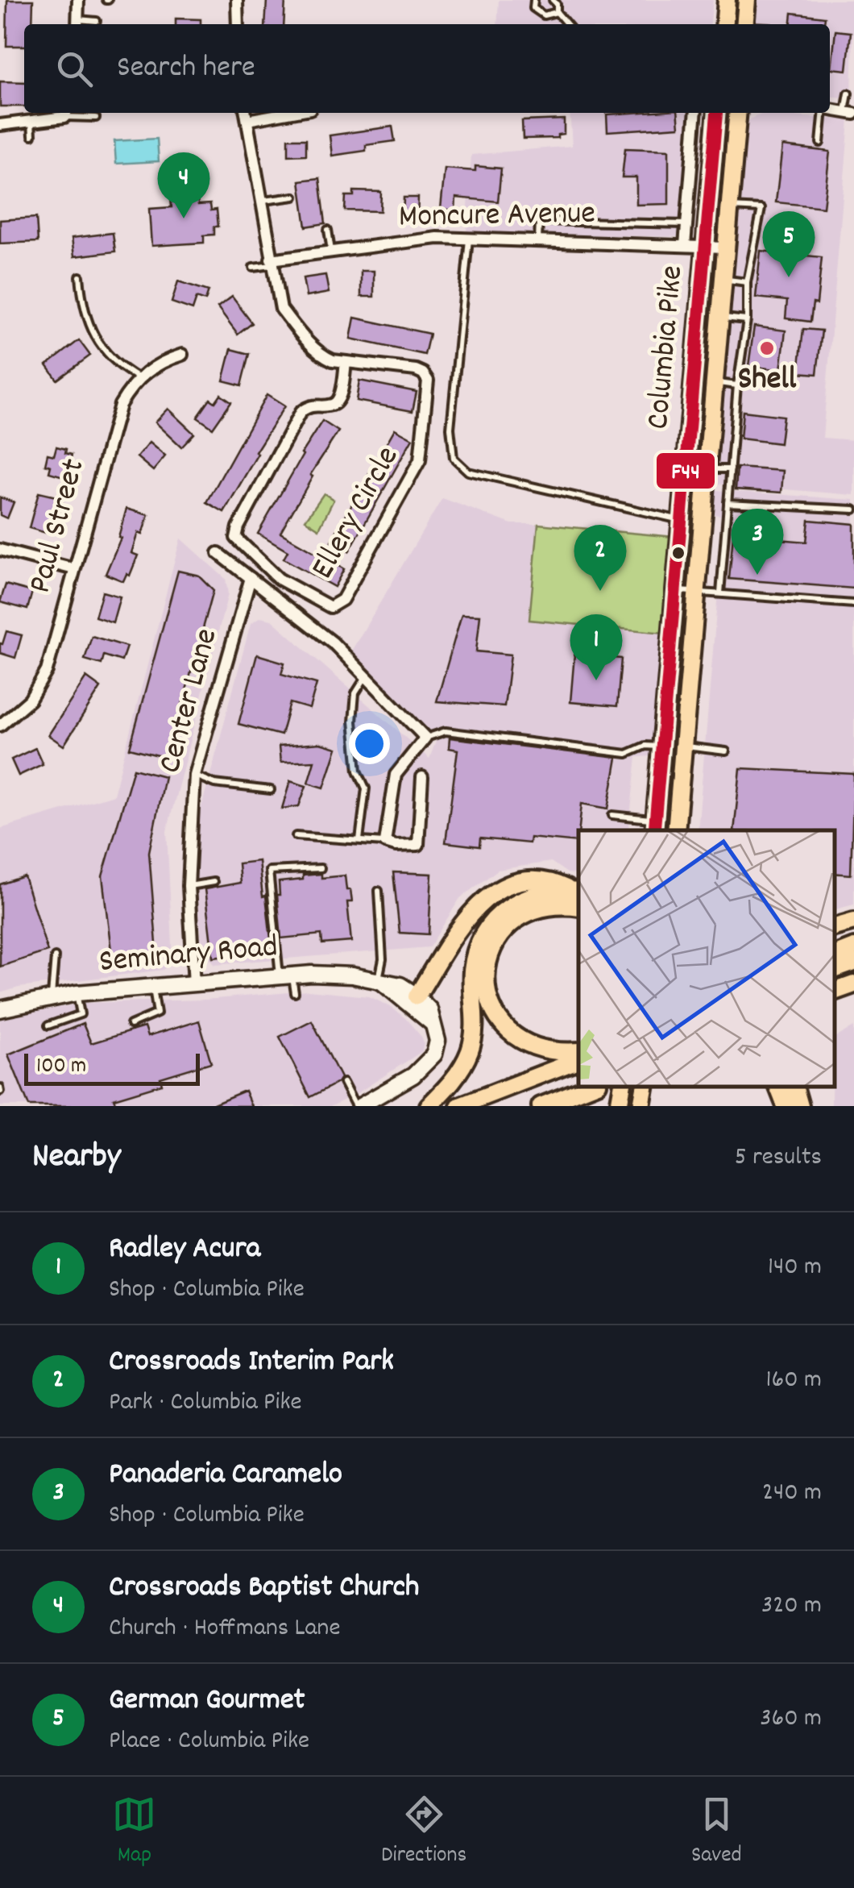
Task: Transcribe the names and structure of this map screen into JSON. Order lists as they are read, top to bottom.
{
  "streets": {
    "main road": ["Columbia Pike"],
    "street": [
      "Moncure Avenue",
      "Ellery Circle",
      "Paul Street",
      "Center Lane",
      "Seminary Road"
    ]
  },
  "crossings": [
    ["Moncure Avenue", "Columbia Pike"],
    ["Moncure Avenue", "Ellery Circle"],
    ["Center Lane", "Seminary Road"]
  ],
  "places": ["Shell"],
  "lines": ["transit line F44"],
  "scale_bar": "100 m",
  "page": {
    "search": "Search here",
    "pins": [
      "4",
      "5",
      "3",
      "2",
      "1"
    ],
    "scale": "100 m",
    "heading": ["Nearby", "5 results"],
    "list": [
      {
        "mark": "1",
        "name": "Radley Acura",
        "note": "Shop · Columbia Pike",
        "value": "140 m"
      },
      {
        "mark": "2",
        "name": "Crossroads Interim Park",
        "note": "Park · Columbia Pike",
        "value": "160 m"
      },
      {
        "mark": "3",
        "name": "Panaderia Caramelo",
        "note": "Shop · Columbia Pike",
        "value": "240 m"
      },
      {
        "mark": "4",
        "name": "Crossroads Baptist Church",
        "note": "Church · Hoffmans Lane",
        "value": "320 m"
      },
      {
        "mark": "5",
        "name": "German Gourmet",
        "note": "Place · Columbia Pike",
        "value": "360 m"
      }
    ],
    "nav": ["Map", "Directions", "Saved"]
  }
}
